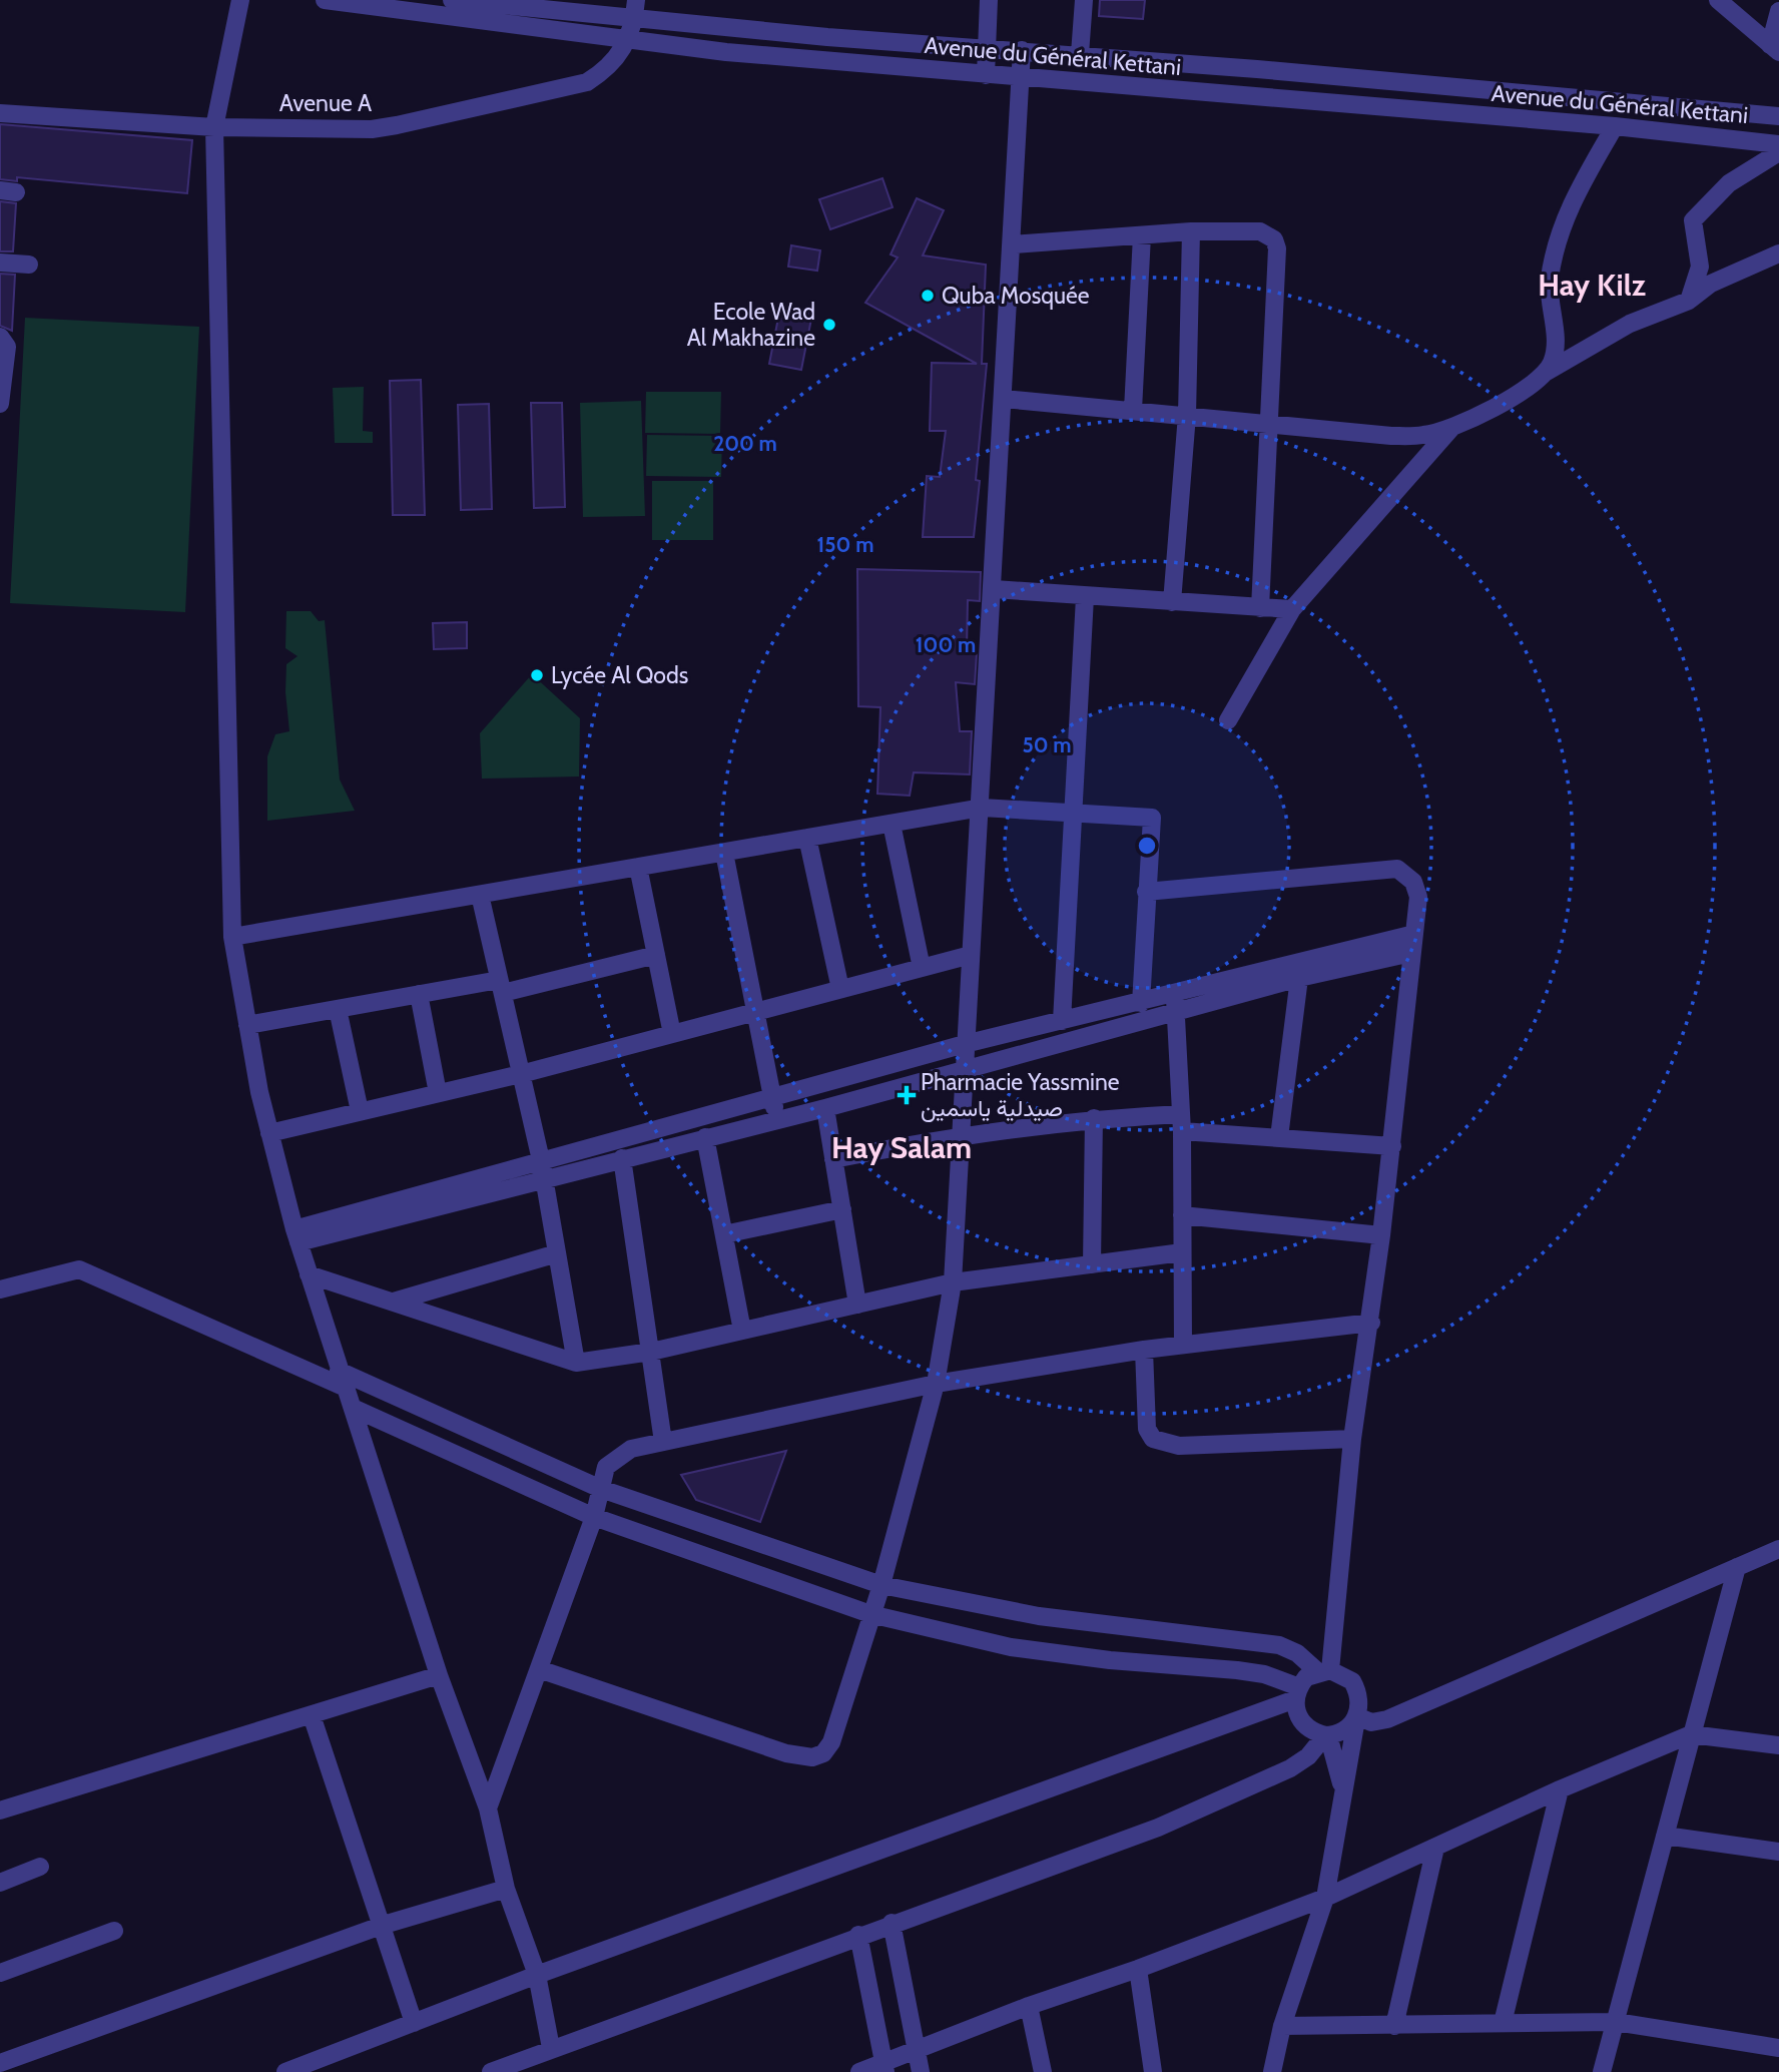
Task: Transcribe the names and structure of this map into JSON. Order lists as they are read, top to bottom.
{
  "streets": {
    "street": ["Avenue du Général Kettani", "Avenue A"]
  },
  "crossings": [
    ["Avenue du Général Kettani", "Avenue A"]
  ],
  "districts": ["Hay Kilz", "Hay Salam"],
  "places": {
    "other": ["Quba Mosquée", "Ecole Wad Al Makhazine", "Lycée Al Qods"],
    "health": ["Pharmacie Yassmine صيدلية ياسمين"]
  },
  "rings": [
    "200 m",
    "150 m",
    "100 m",
    "50 m"
  ]
}
